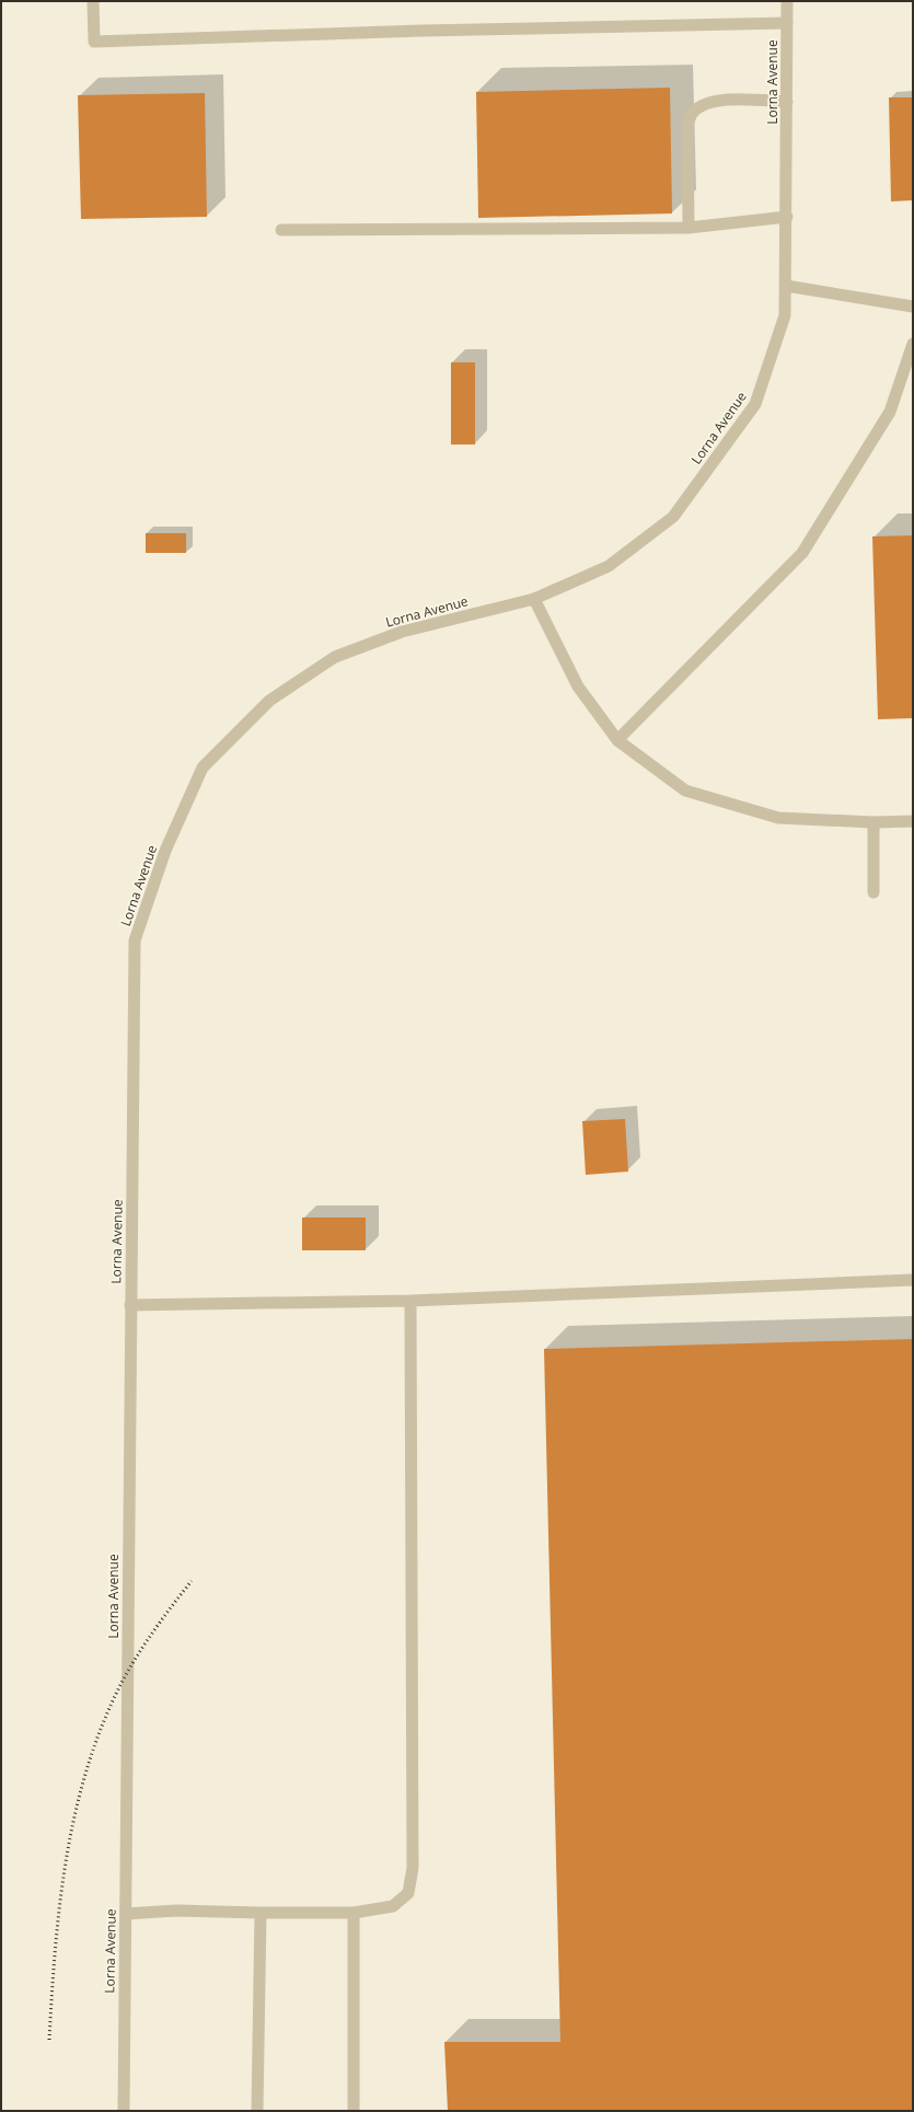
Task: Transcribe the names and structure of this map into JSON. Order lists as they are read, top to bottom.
{
  "streets": {
    "street": ["Lorna Avenue"]
  }
}
